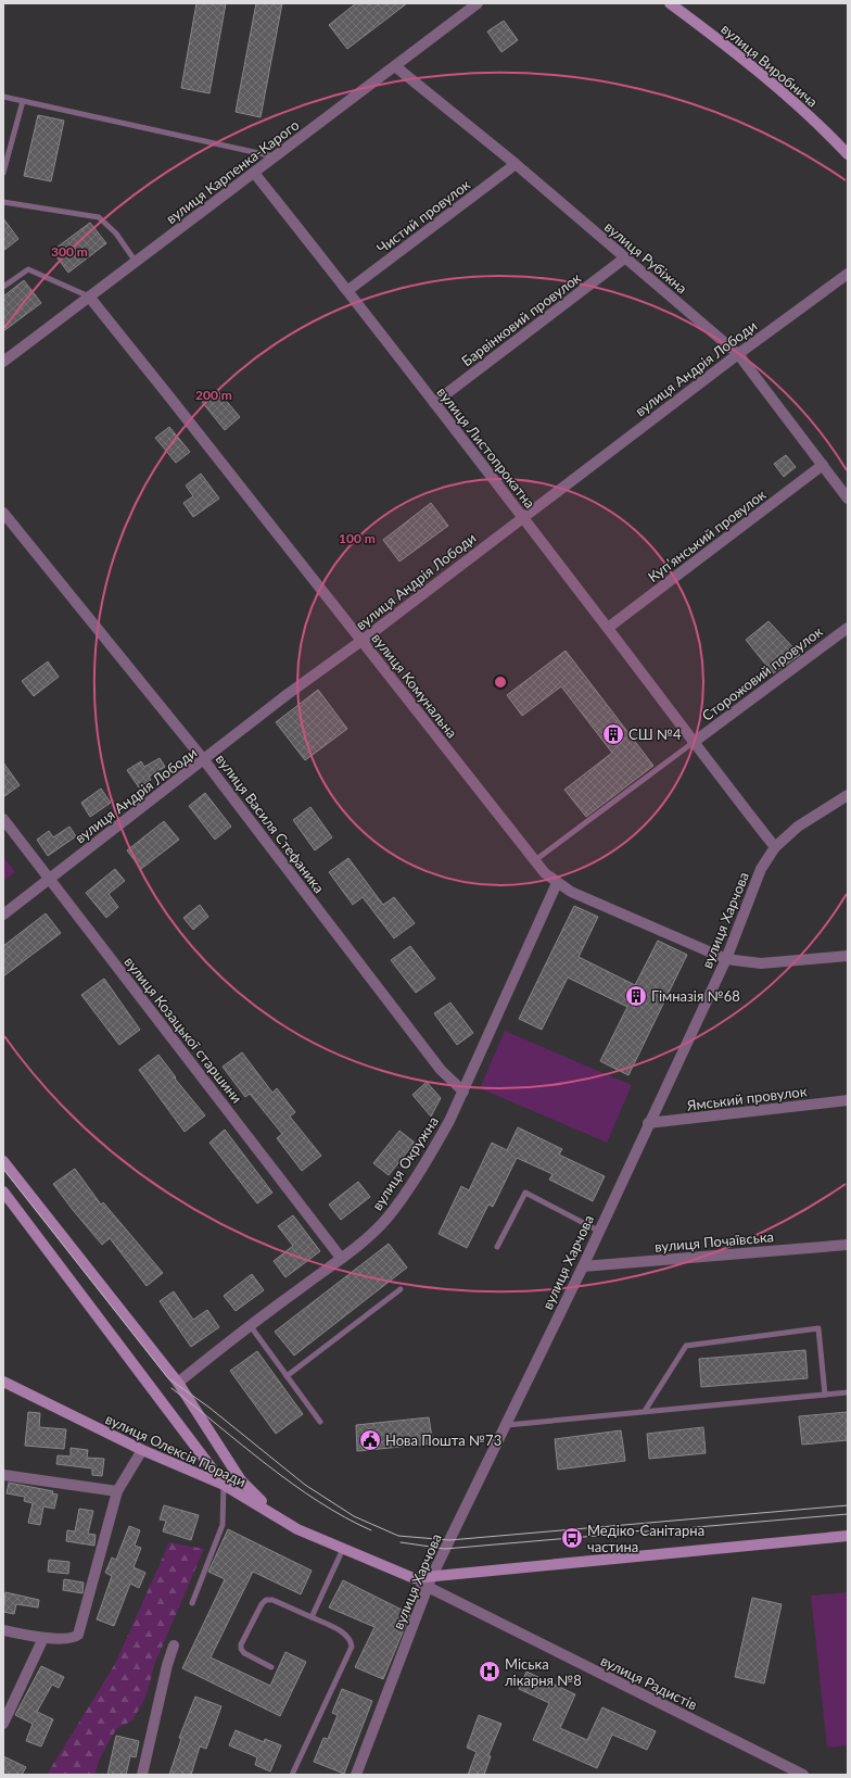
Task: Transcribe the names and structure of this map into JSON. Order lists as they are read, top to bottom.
{
  "streets": {
    "main road": ["вулиця Виробнича", "вулиця Олексія Поради"],
    "street": [
      "вулиця Карпенка-Карого",
      "Чистий провулок",
      "вулиця Рубіжна",
      "Барвінковий провулок",
      "вулиця Андрія Лободи",
      "вулиця Листопрокатна",
      "Куп’янський провулок",
      "Сторожовий провулок",
      "вулиця Комунальна",
      "вулиця Василя Стефаника",
      "вулиця Харчова",
      "вулиця Козацької старшини",
      "Ямський провулок",
      "вулиця Окружна",
      "вулиця Почаївська",
      "вулиця Радистів"
    ]
  },
  "crossings": [
    ["вулиця Карпенка-Карого", "вулиця Рубіжна"],
    ["вулиця Карпенка-Карого", "вулиця Листопрокатна"],
    ["вулиця Карпенка-Карого", "вулиця Комунальна"],
    ["Чистий провулок", "вулиця Рубіжна"],
    ["Чистий провулок", "вулиця Листопрокатна"],
    ["вулиця Рубіжна", "Барвінковий провулок"],
    ["вулиця Рубіжна", "вулиця Андрія Лободи"],
    ["вулиця Рубіжна", "Куп’янський провулок"],
    ["Барвінковий провулок", "вулиця Листопрокатна"],
    ["вулиця Андрія Лободи", "вулиця Листопрокатна"],
    ["вулиця Андрія Лободи", "вулиця Комунальна"],
    ["вулиця Андрія Лободи", "вулиця Василя Стефаника"],
    ["вулиця Андрія Лободи", "вулиця Козацької старшини"],
    ["вулиця Листопрокатна", "Куп’янський провулок"],
    ["вулиця Листопрокатна", "Сторожовий провулок"],
    ["вулиця Листопрокатна", "вулиця Харчова"],
    ["вулиця Комунальна", "вулиця Харчова"],
    ["вулиця Комунальна", "вулиця Окружна"],
    ["вулиця Василя Стефаника", "вулиця Окружна"],
    ["вулиця Харчова", "Ямський провулок"],
    ["вулиця Харчова", "вулиця Почаївська"],
    ["вулиця Харчова", "вулиця Олексія Поради"],
    ["вулиця Харчова", "вулиця Радистів"],
    ["вулиця Козацької старшини", "вулиця Окружна"],
    ["вулиця Олексія Поради", "вулиця Радистів"]
  ],
  "places": {
    "building": ["СШ №4", "Гімназія №68"],
    "public building": ["Нова Пошта №73"],
    "bus stop": ["Медіко-Санітарна частина"],
    "hospital": ["Міська лікарня №8"]
  },
  "rings": ["300 m", "200 m", "100 m"]
}
